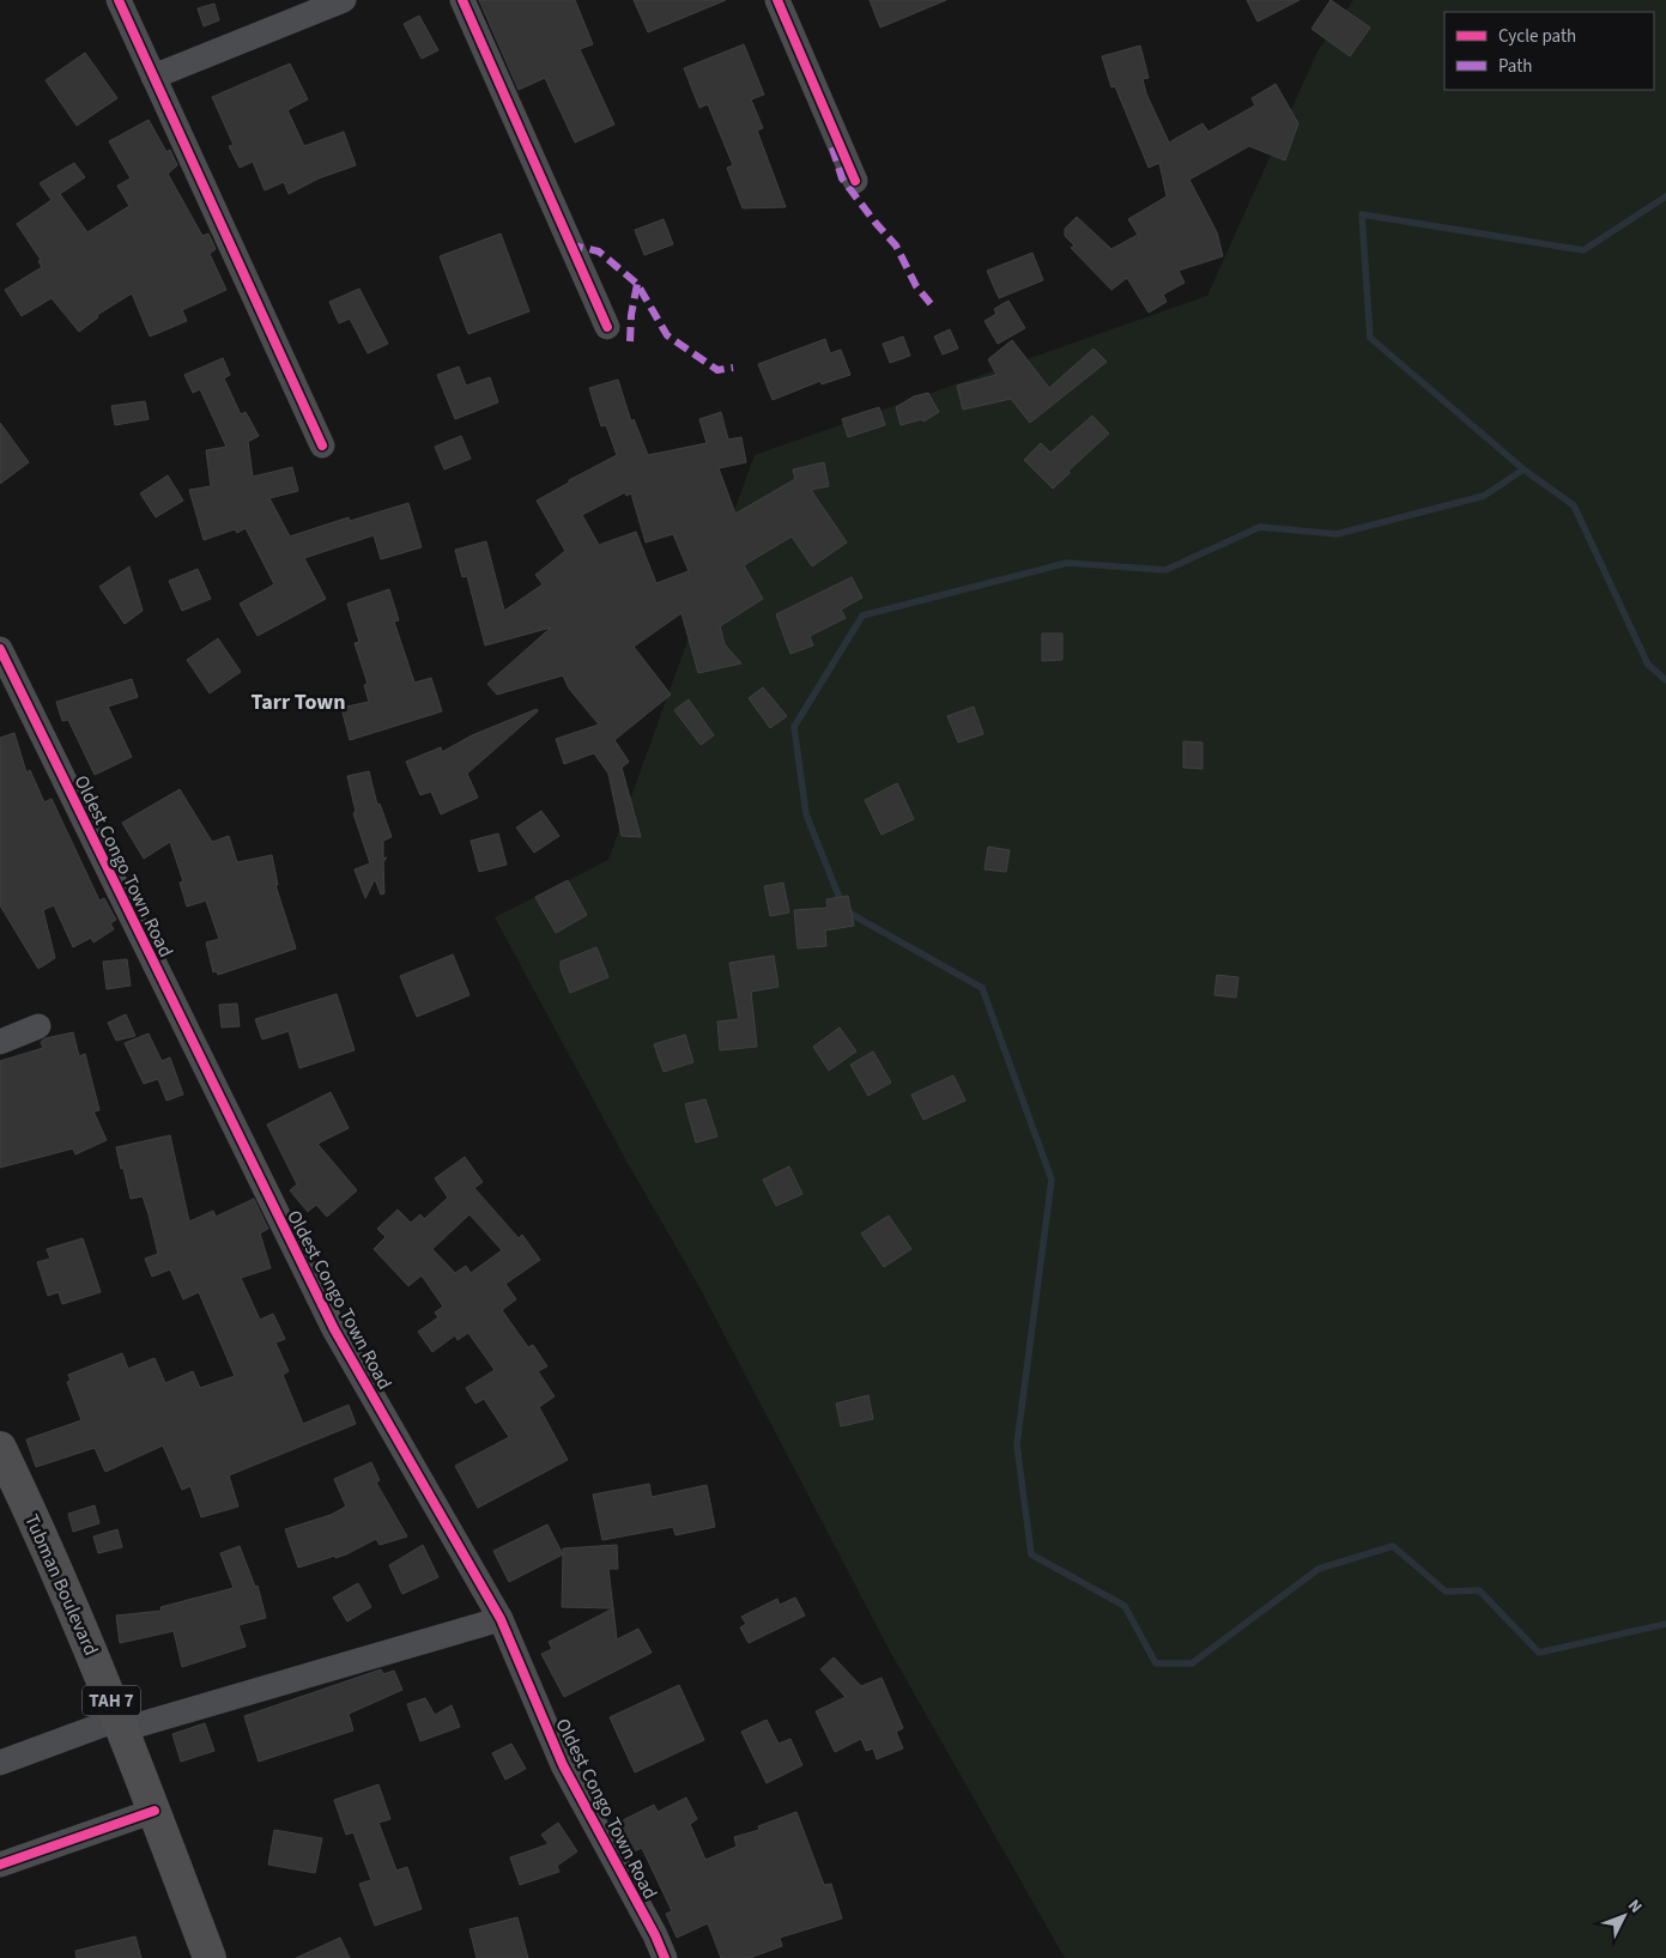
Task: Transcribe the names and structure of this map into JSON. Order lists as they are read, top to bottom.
{
  "streets": {
    "highway": ["Tubman Boulevard", "TAH 7"],
    "street": ["Oldest Congo Town Road"]
  },
  "districts": ["Tarr Town"],
  "legend": ["Cycle path", "Path"],
  "north": "top right"
}
